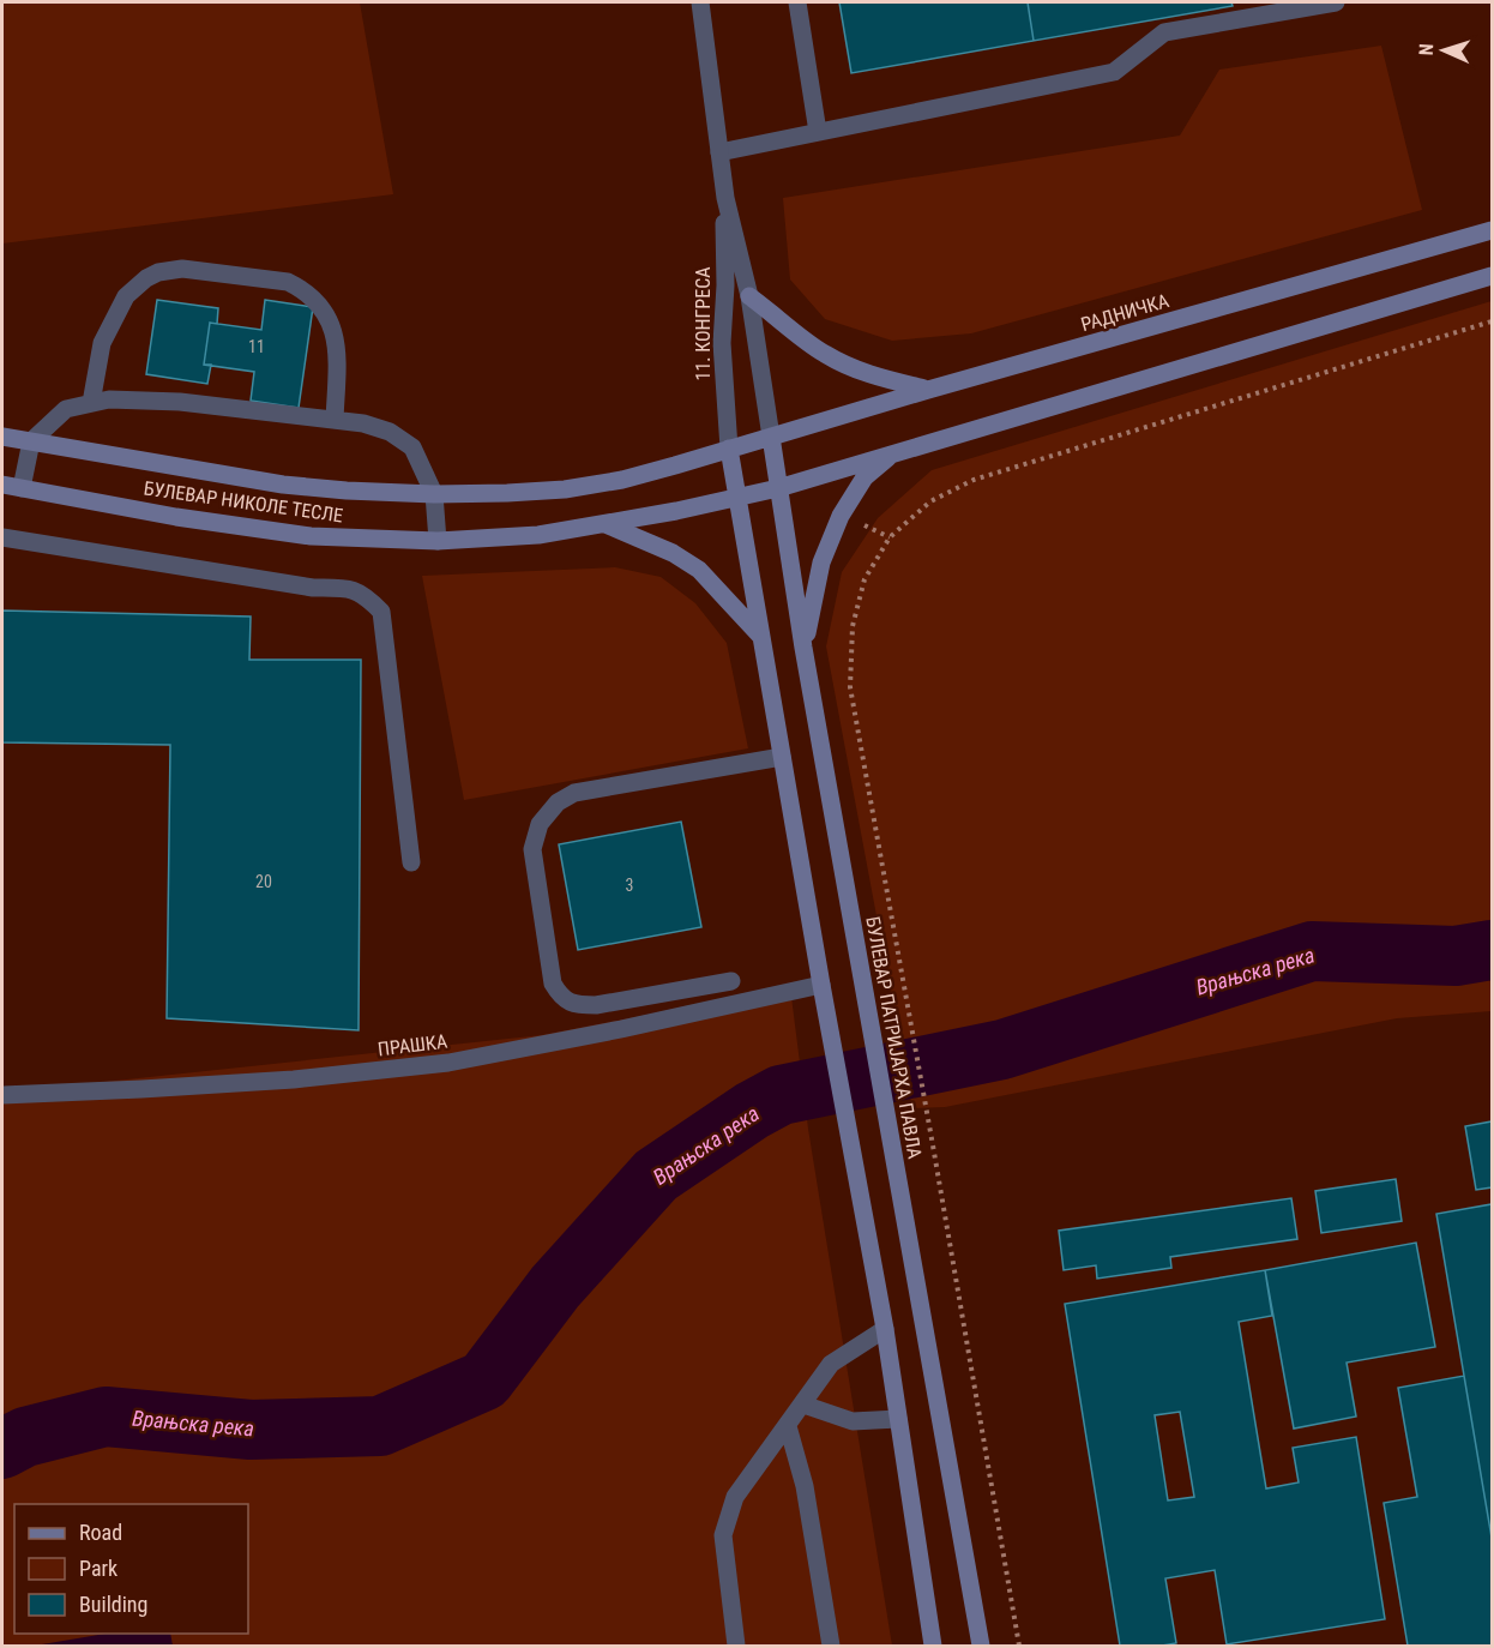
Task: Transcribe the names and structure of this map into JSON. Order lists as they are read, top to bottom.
{
  "streets": {
    "main road": ["РАДНИЧКА", "БУЛЕВАР НИКОЛЕ ТЕСЛЕ", "БУЛЕВАР ПАТРИЈАРХА ПАВЛА"],
    "street": ["11. КОНГРЕСА", "ПРАШКА"]
  },
  "crossings": [
    ["РАДНИЧКА", "11. КОНГРЕСА"],
    ["РАДНИЧКА", "БУЛЕВАР НИКОЛЕ ТЕСЛЕ"],
    ["РАДНИЧКА", "БУЛЕВАР ПАТРИЈАРХА ПАВЛА"],
    ["11. КОНГРЕСА", "БУЛЕВАР НИКОЛЕ ТЕСЛЕ"],
    ["11. КОНГРЕСА", "БУЛЕВАР ПАТРИЈАРХА ПАВЛА"],
    ["БУЛЕВАР НИКОЛЕ ТЕСЛЕ", "БУЛЕВАР ПАТРИЈАРХА ПАВЛА"]
  ],
  "water": ["Врањска река"],
  "house_numbers": ["11", "20", "3"],
  "legend": ["Road", "Park", "Building"],
  "north": "left"
}
